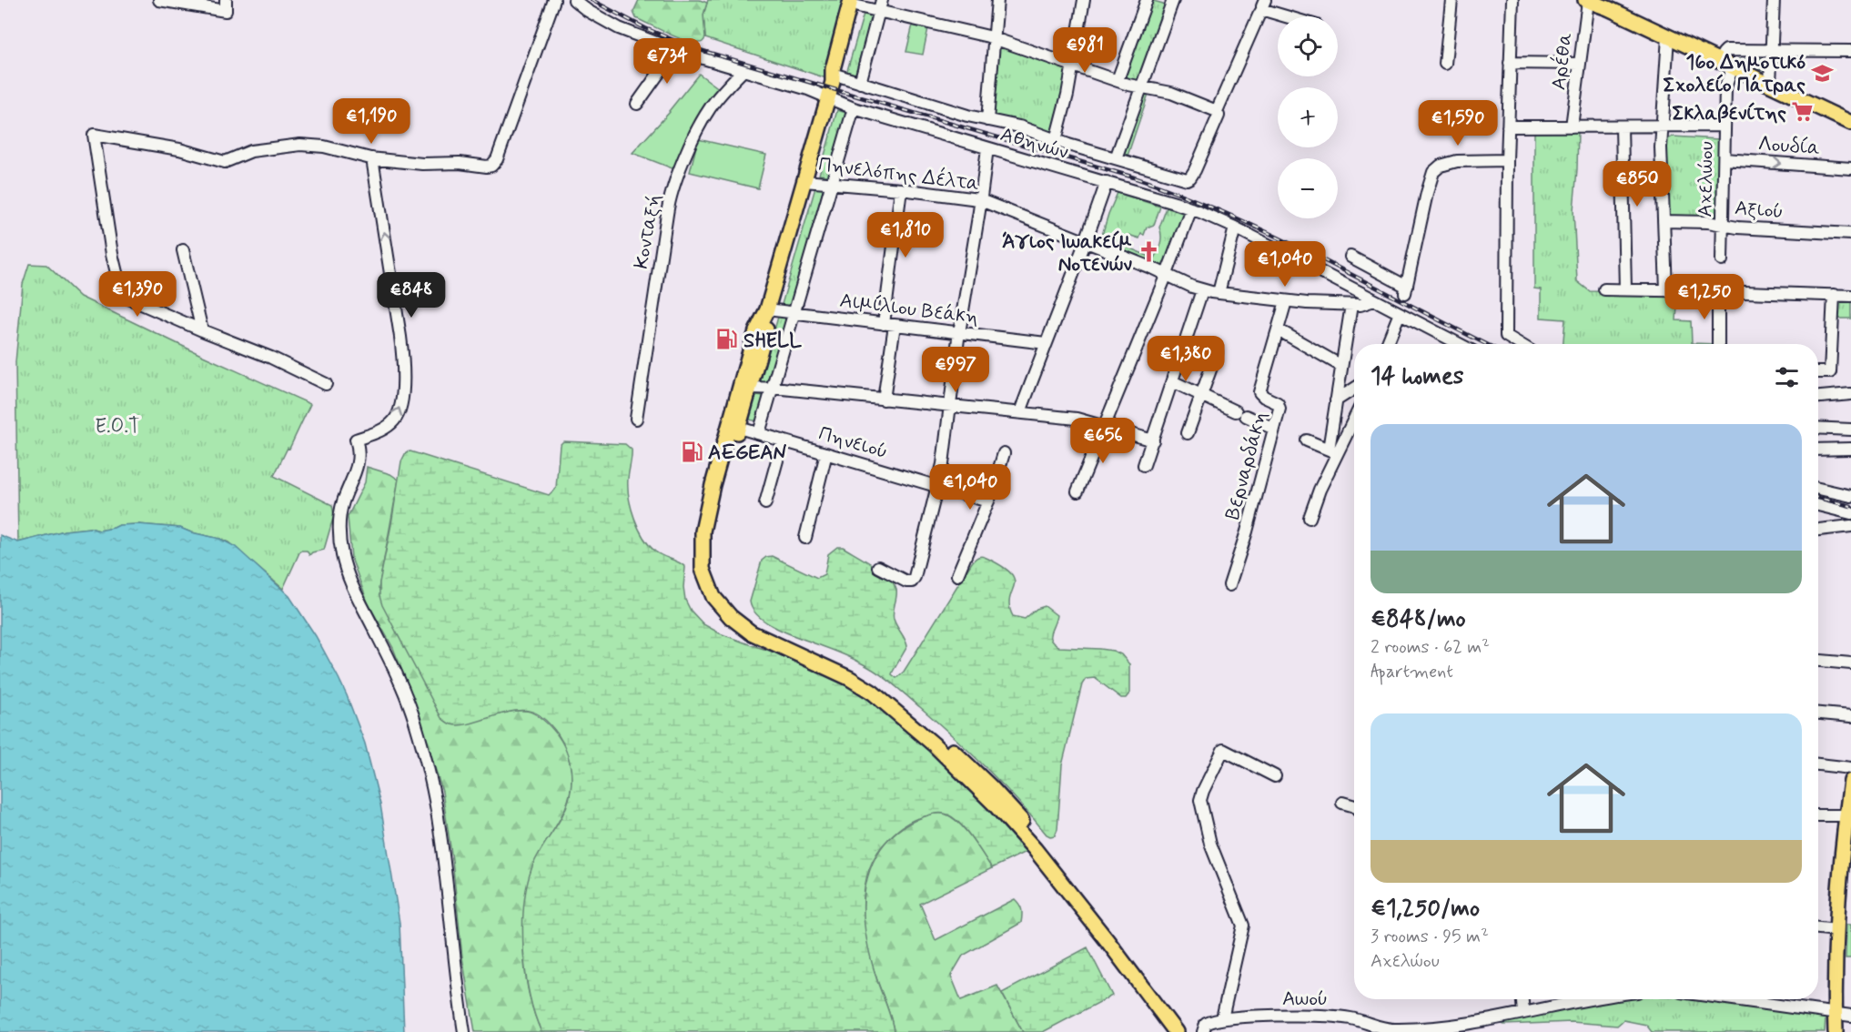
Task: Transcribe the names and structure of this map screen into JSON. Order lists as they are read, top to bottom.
{
  "streets": {
    "street": [
      "Αρέθα",
      "Αθηνών",
      "Λουδία",
      "Πηνελόπης Δέλτα",
      "Αχελώου",
      "Αξιού",
      "Κονταξή",
      "Αιμίλιου Βεάκη",
      "Πηνειού",
      "Βερναρδάκη",
      "Αωού"
    ]
  },
  "crossings": [
    ["Αθηνών", "Πηνελόπης Δέλτα"],
    ["Αθηνών", "Κονταξή"],
    ["Λουδία", "Αχελώου"],
    ["Πηνελόπης Δέλτα", "Βερναρδάκη"],
    ["Αχελώου", "Αξιού"]
  ],
  "one_way": ["Λουδία"],
  "parks": ["E.O.T"],
  "places": {
    "school or university": ["16ο Δημοτικό Σχολείο Πάτρας"],
    "supermarket": ["Σκλαβενίτης"],
    "church": ["Άγιος Ιωακείμ Νοτενών"],
    "fuel station": ["SHELL", "AEGEAN"]
  },
  "page": {
    "map_buttons": ["+", "−"],
    "price": [
      "€981",
      "€734",
      "€1,190",
      "€1,590",
      "€850",
      "€1,810",
      "€1,040",
      "€1,390",
      "€848",
      "€1,250",
      "€1,380",
      "€997",
      "€656",
      "€1,040"
    ],
    "heading": "14 homes",
    "list": [
      {
        "name": "€848/mo",
        "note": "2 rooms · 62 m² · Apartment"
      },
      {
        "name": "€1,250/mo",
        "note": "3 rooms · 95 m² · Αχελώου"
      }
    ]
  }
}
